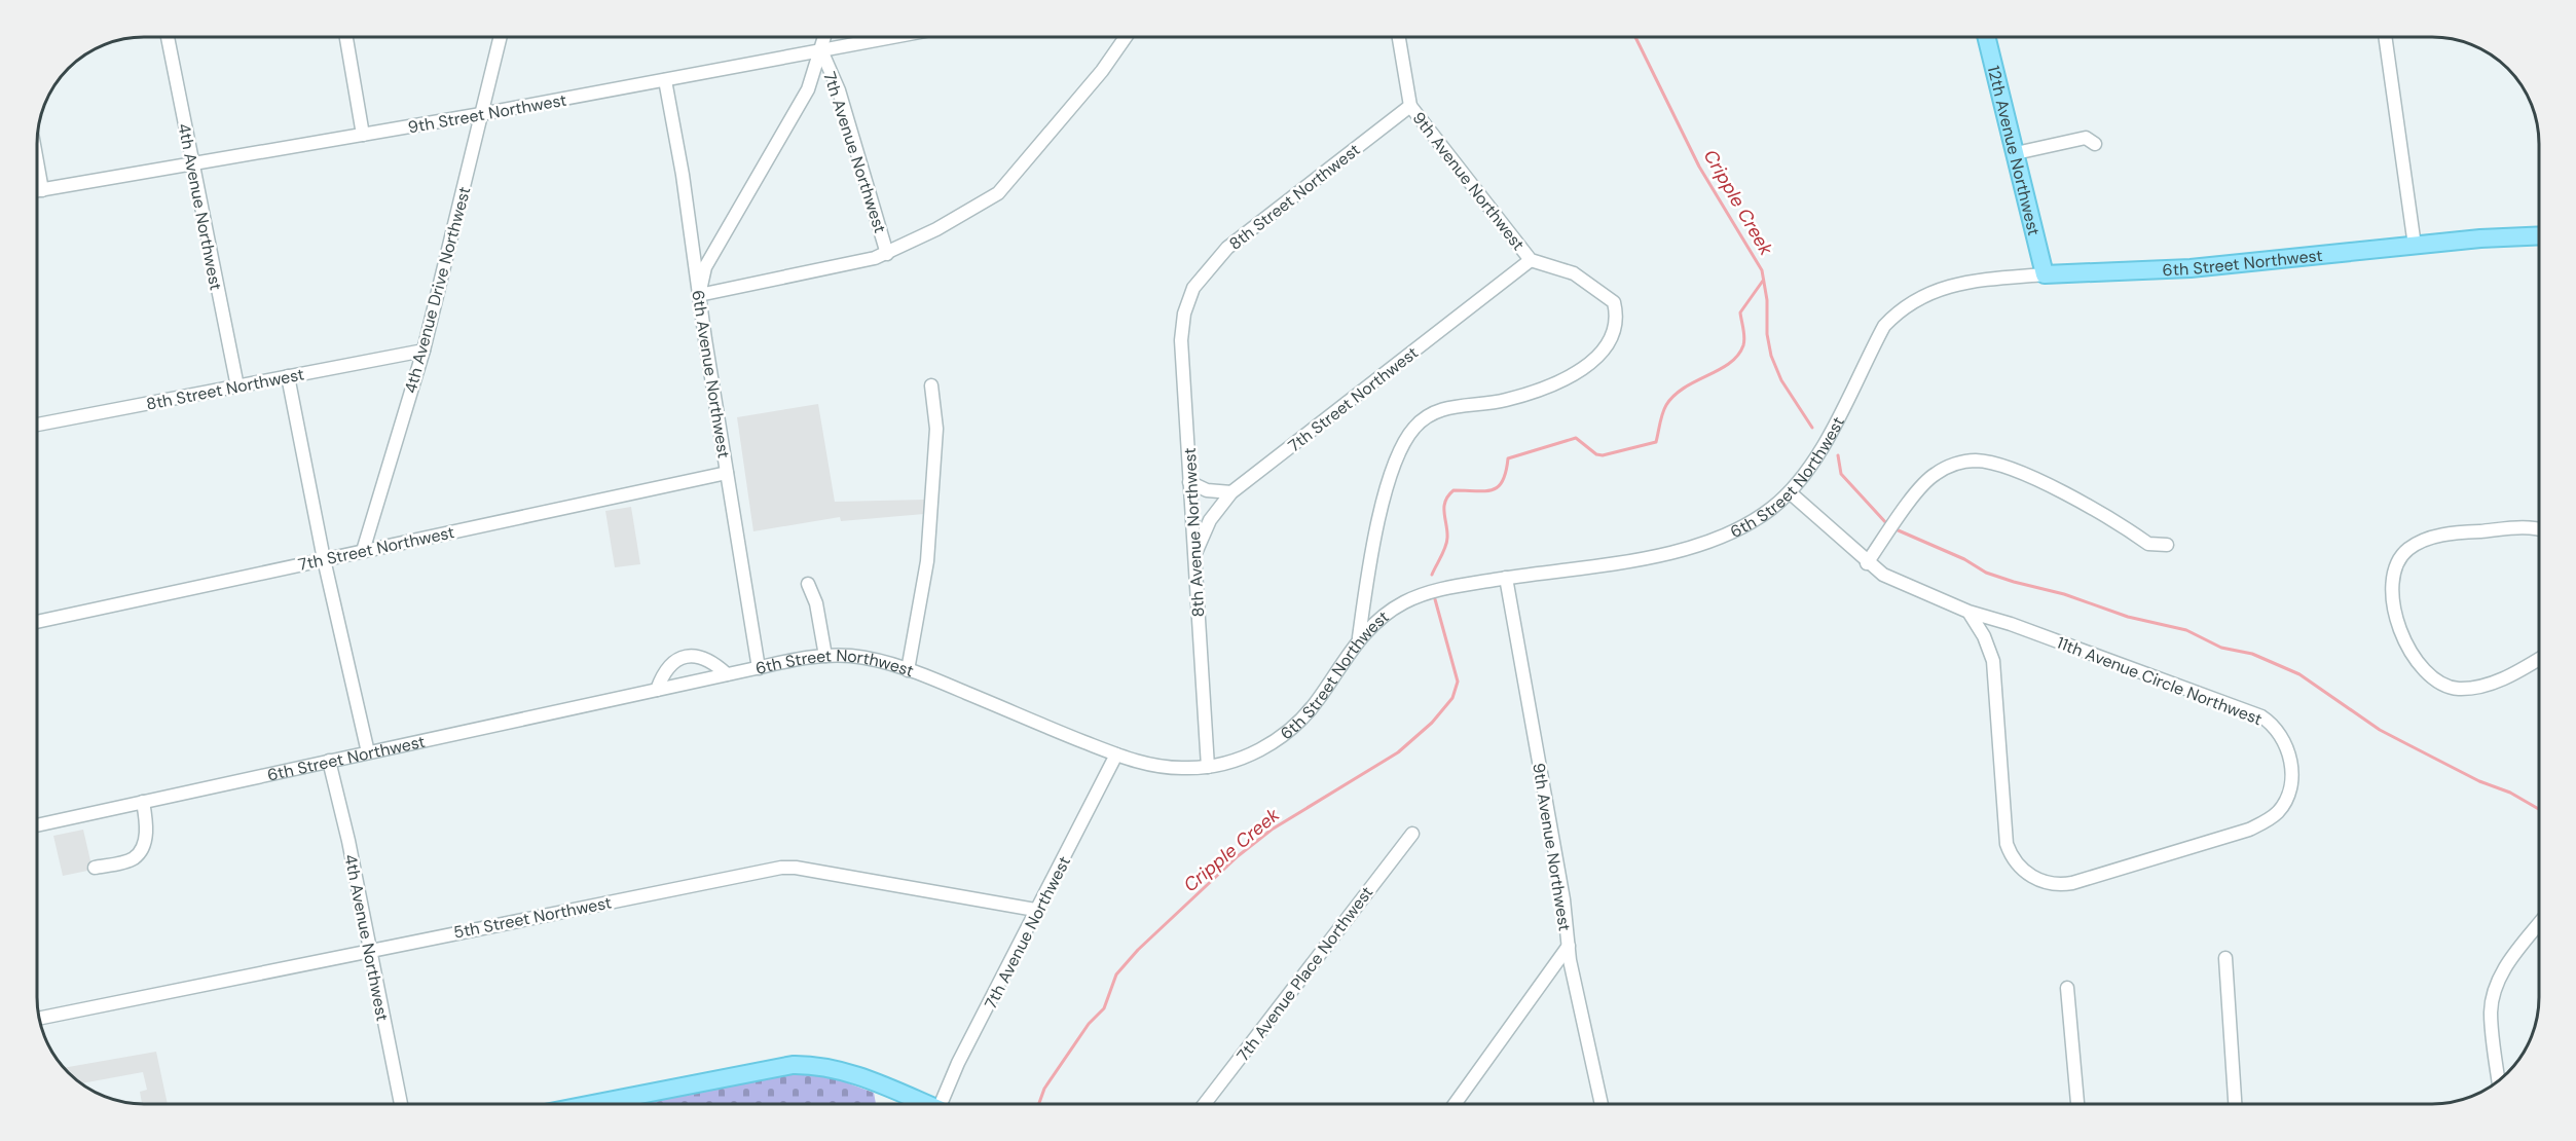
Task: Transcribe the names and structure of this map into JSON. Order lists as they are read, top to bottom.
{
  "streets": {
    "main road": ["12th Avenue Northwest", "6th Street Northwest"],
    "street": [
      "9th Street Northwest",
      "7th Avenue Northwest",
      "9th Avenue Northwest",
      "8th Street Northwest",
      "4th Avenue Northwest",
      "4th Avenue Drive Northwest",
      "6th Avenue Northwest",
      "7th Street Northwest",
      "8th Avenue Northwest",
      "11th Avenue Circle Northwest",
      "5th Street Northwest",
      "7th Avenue Place Northwest"
    ]
  },
  "crossings": [
    ["9th Street Northwest", "7th Avenue Northwest"],
    ["9th Street Northwest", "4th Avenue Northwest"],
    ["9th Street Northwest", "4th Avenue Drive Northwest"],
    ["9th Street Northwest", "6th Avenue Northwest"],
    ["12th Avenue Northwest", "6th Street Northwest"],
    ["7th Avenue Northwest", "6th Street Northwest"],
    ["7th Avenue Northwest", "5th Street Northwest"],
    ["9th Avenue Northwest", "8th Street Northwest"],
    ["9th Avenue Northwest", "6th Street Northwest"],
    ["9th Avenue Northwest", "7th Street Northwest"],
    ["8th Street Northwest", "4th Avenue Northwest"],
    ["8th Street Northwest", "4th Avenue Drive Northwest"],
    ["8th Street Northwest", "8th Avenue Northwest"],
    ["4th Avenue Northwest", "6th Street Northwest"],
    ["4th Avenue Northwest", "5th Street Northwest"],
    ["6th Street Northwest", "6th Avenue Northwest"],
    ["6th Street Northwest", "8th Avenue Northwest"],
    ["6th Street Northwest", "11th Avenue Circle Northwest"],
    ["4th Avenue Drive Northwest", "7th Street Northwest"],
    ["6th Avenue Northwest", "7th Street Northwest"],
    ["7th Street Northwest", "8th Avenue Northwest"]
  ],
  "water": ["Cripple Creek"]
}
